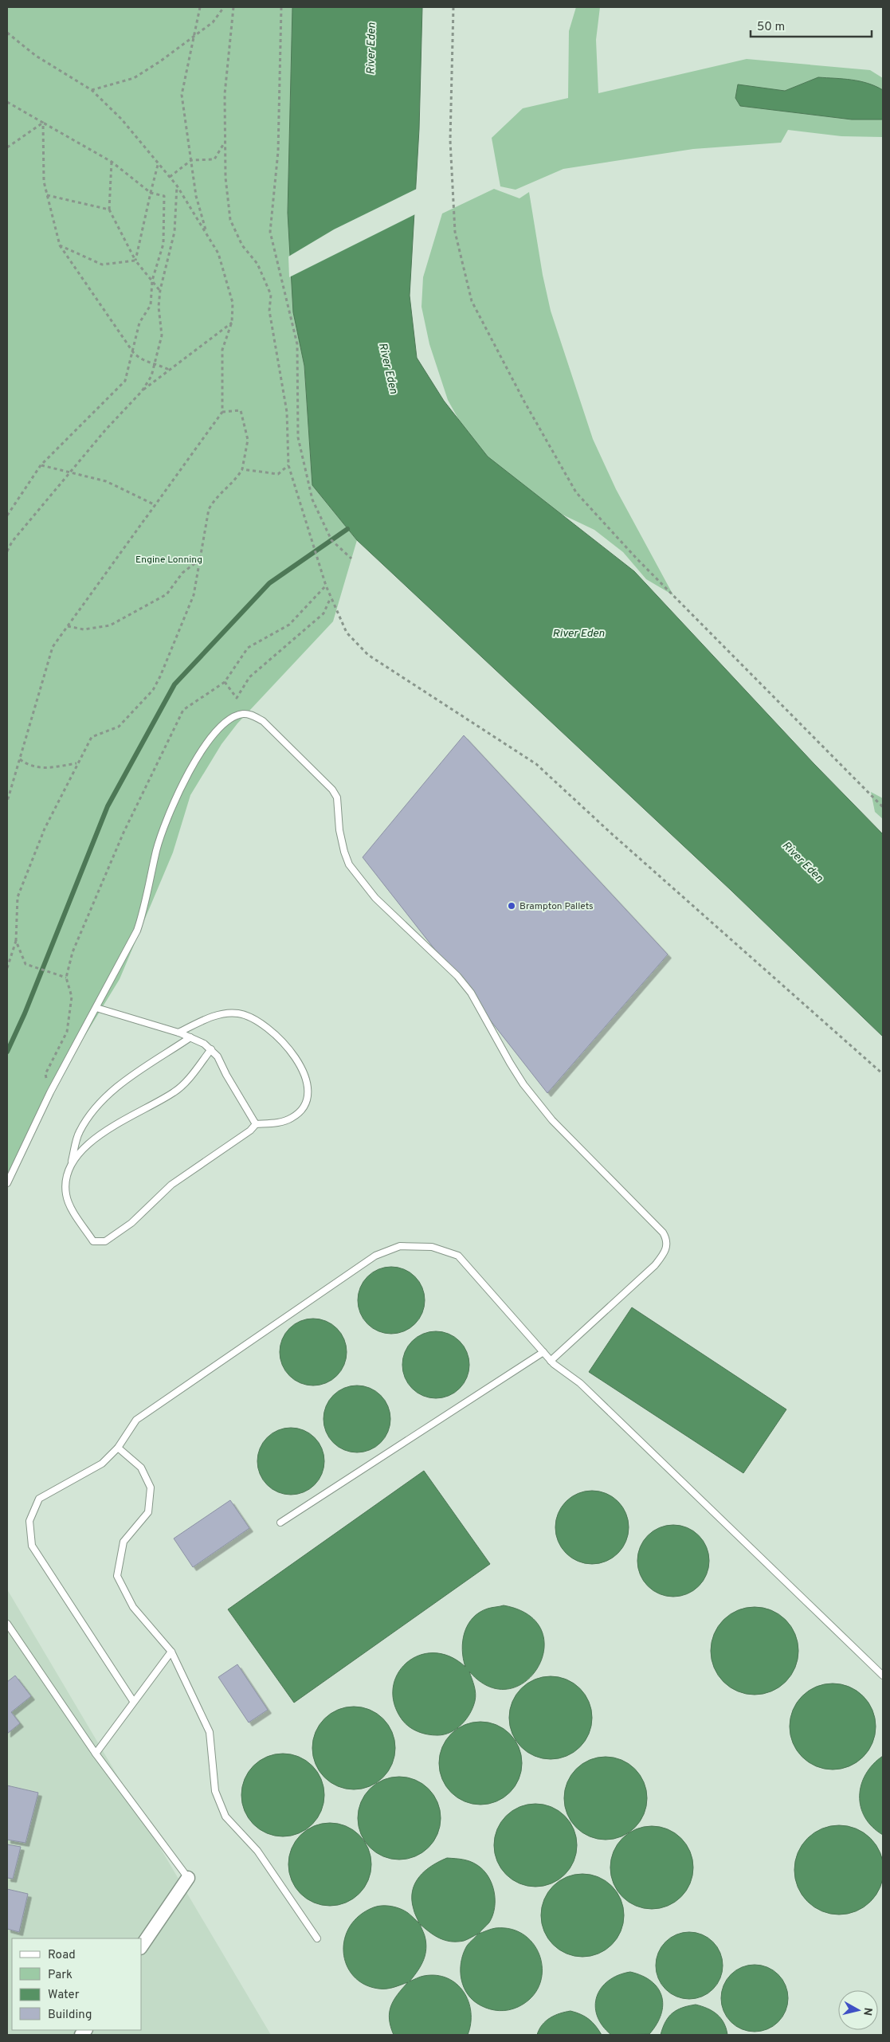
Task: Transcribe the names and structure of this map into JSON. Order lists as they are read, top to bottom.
{
  "water": ["River Eden"],
  "parks": ["Engine Lonning"],
  "places": ["Brampton Pallets"],
  "legend": [
    "Road",
    "Park",
    "Water",
    "Building"
  ],
  "scale_bar": "50 m",
  "north": "right"
}
